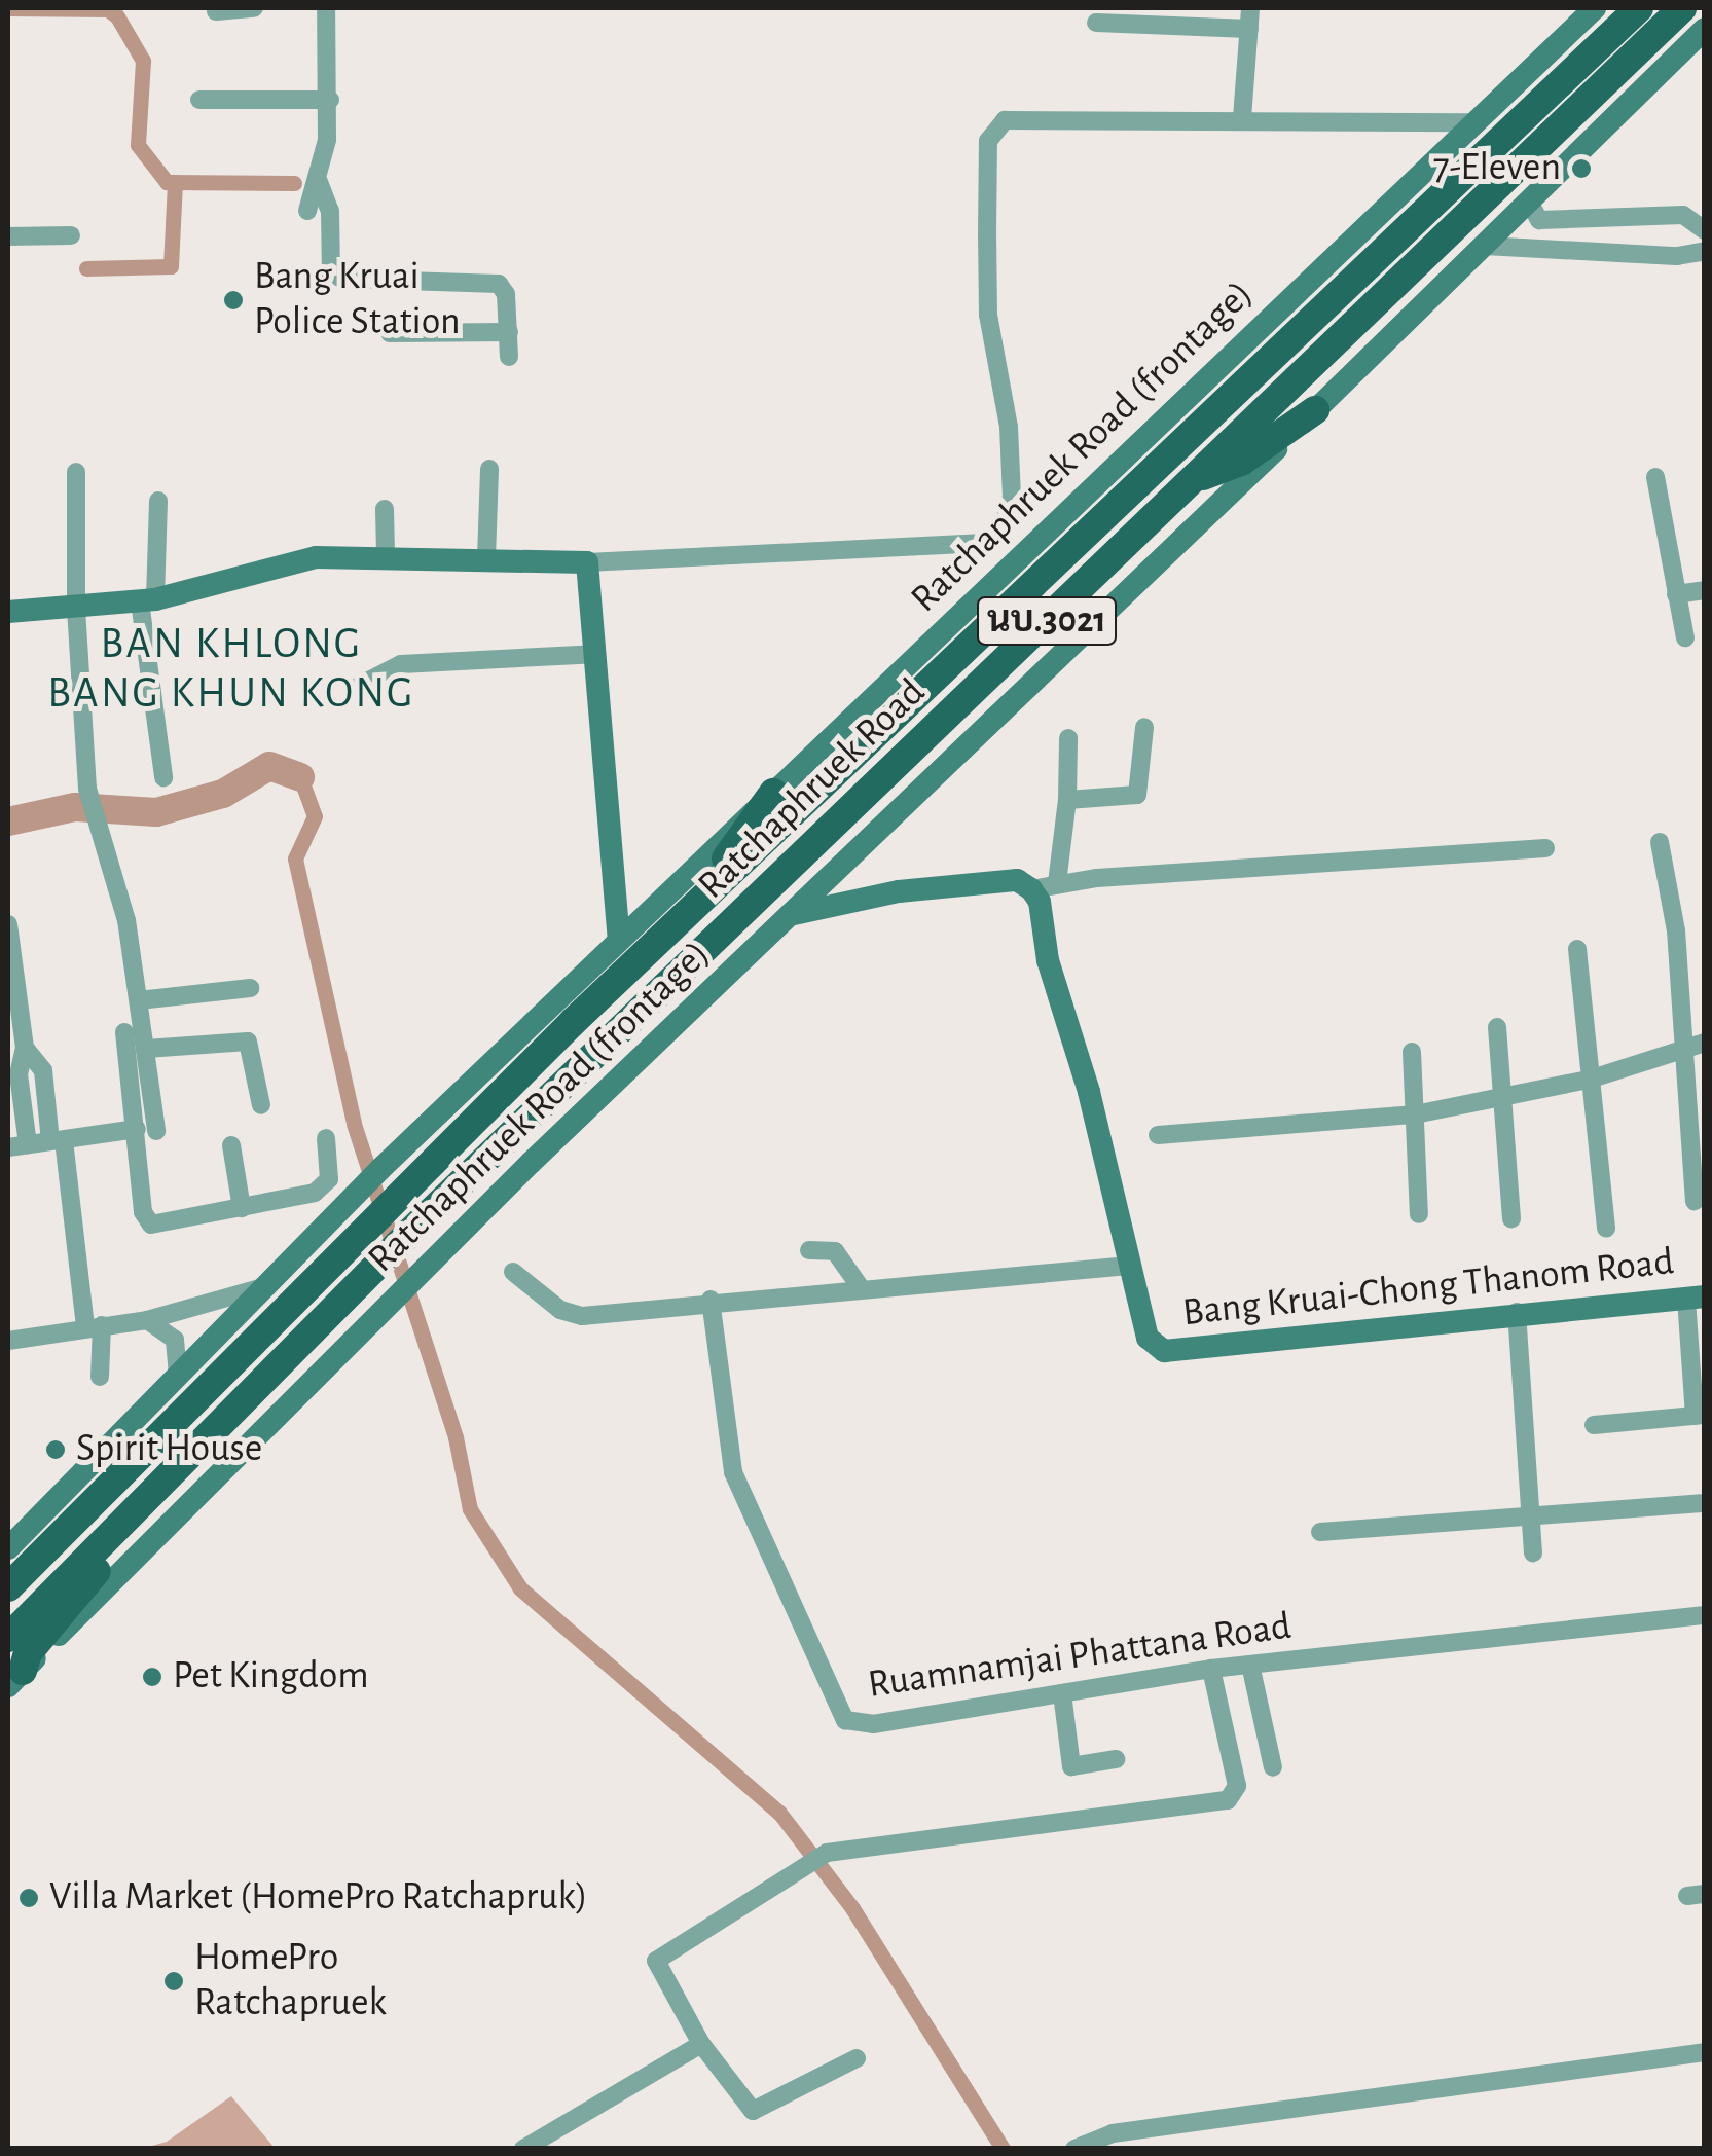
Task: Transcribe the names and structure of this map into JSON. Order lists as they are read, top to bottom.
{
  "streets": {
    "main road": [
      "Ratchaphruek Road (frontage)",
      "นบ.3021",
      "Ratchaphruek Road",
      "Bang Kruai-Chong Thanom Road"
    ],
    "street": ["Ruamnamjai Phattana Road"]
  },
  "districts": ["BAN KHLONG BANG KHUN KONG"],
  "places": [
    "7-Eleven",
    "Bang Kruai Police Station",
    "Spirit House",
    "Pet Kingdom",
    "Villa Market (HomePro Ratchapruk)",
    "HomePro Ratchapruek"
  ]
}
